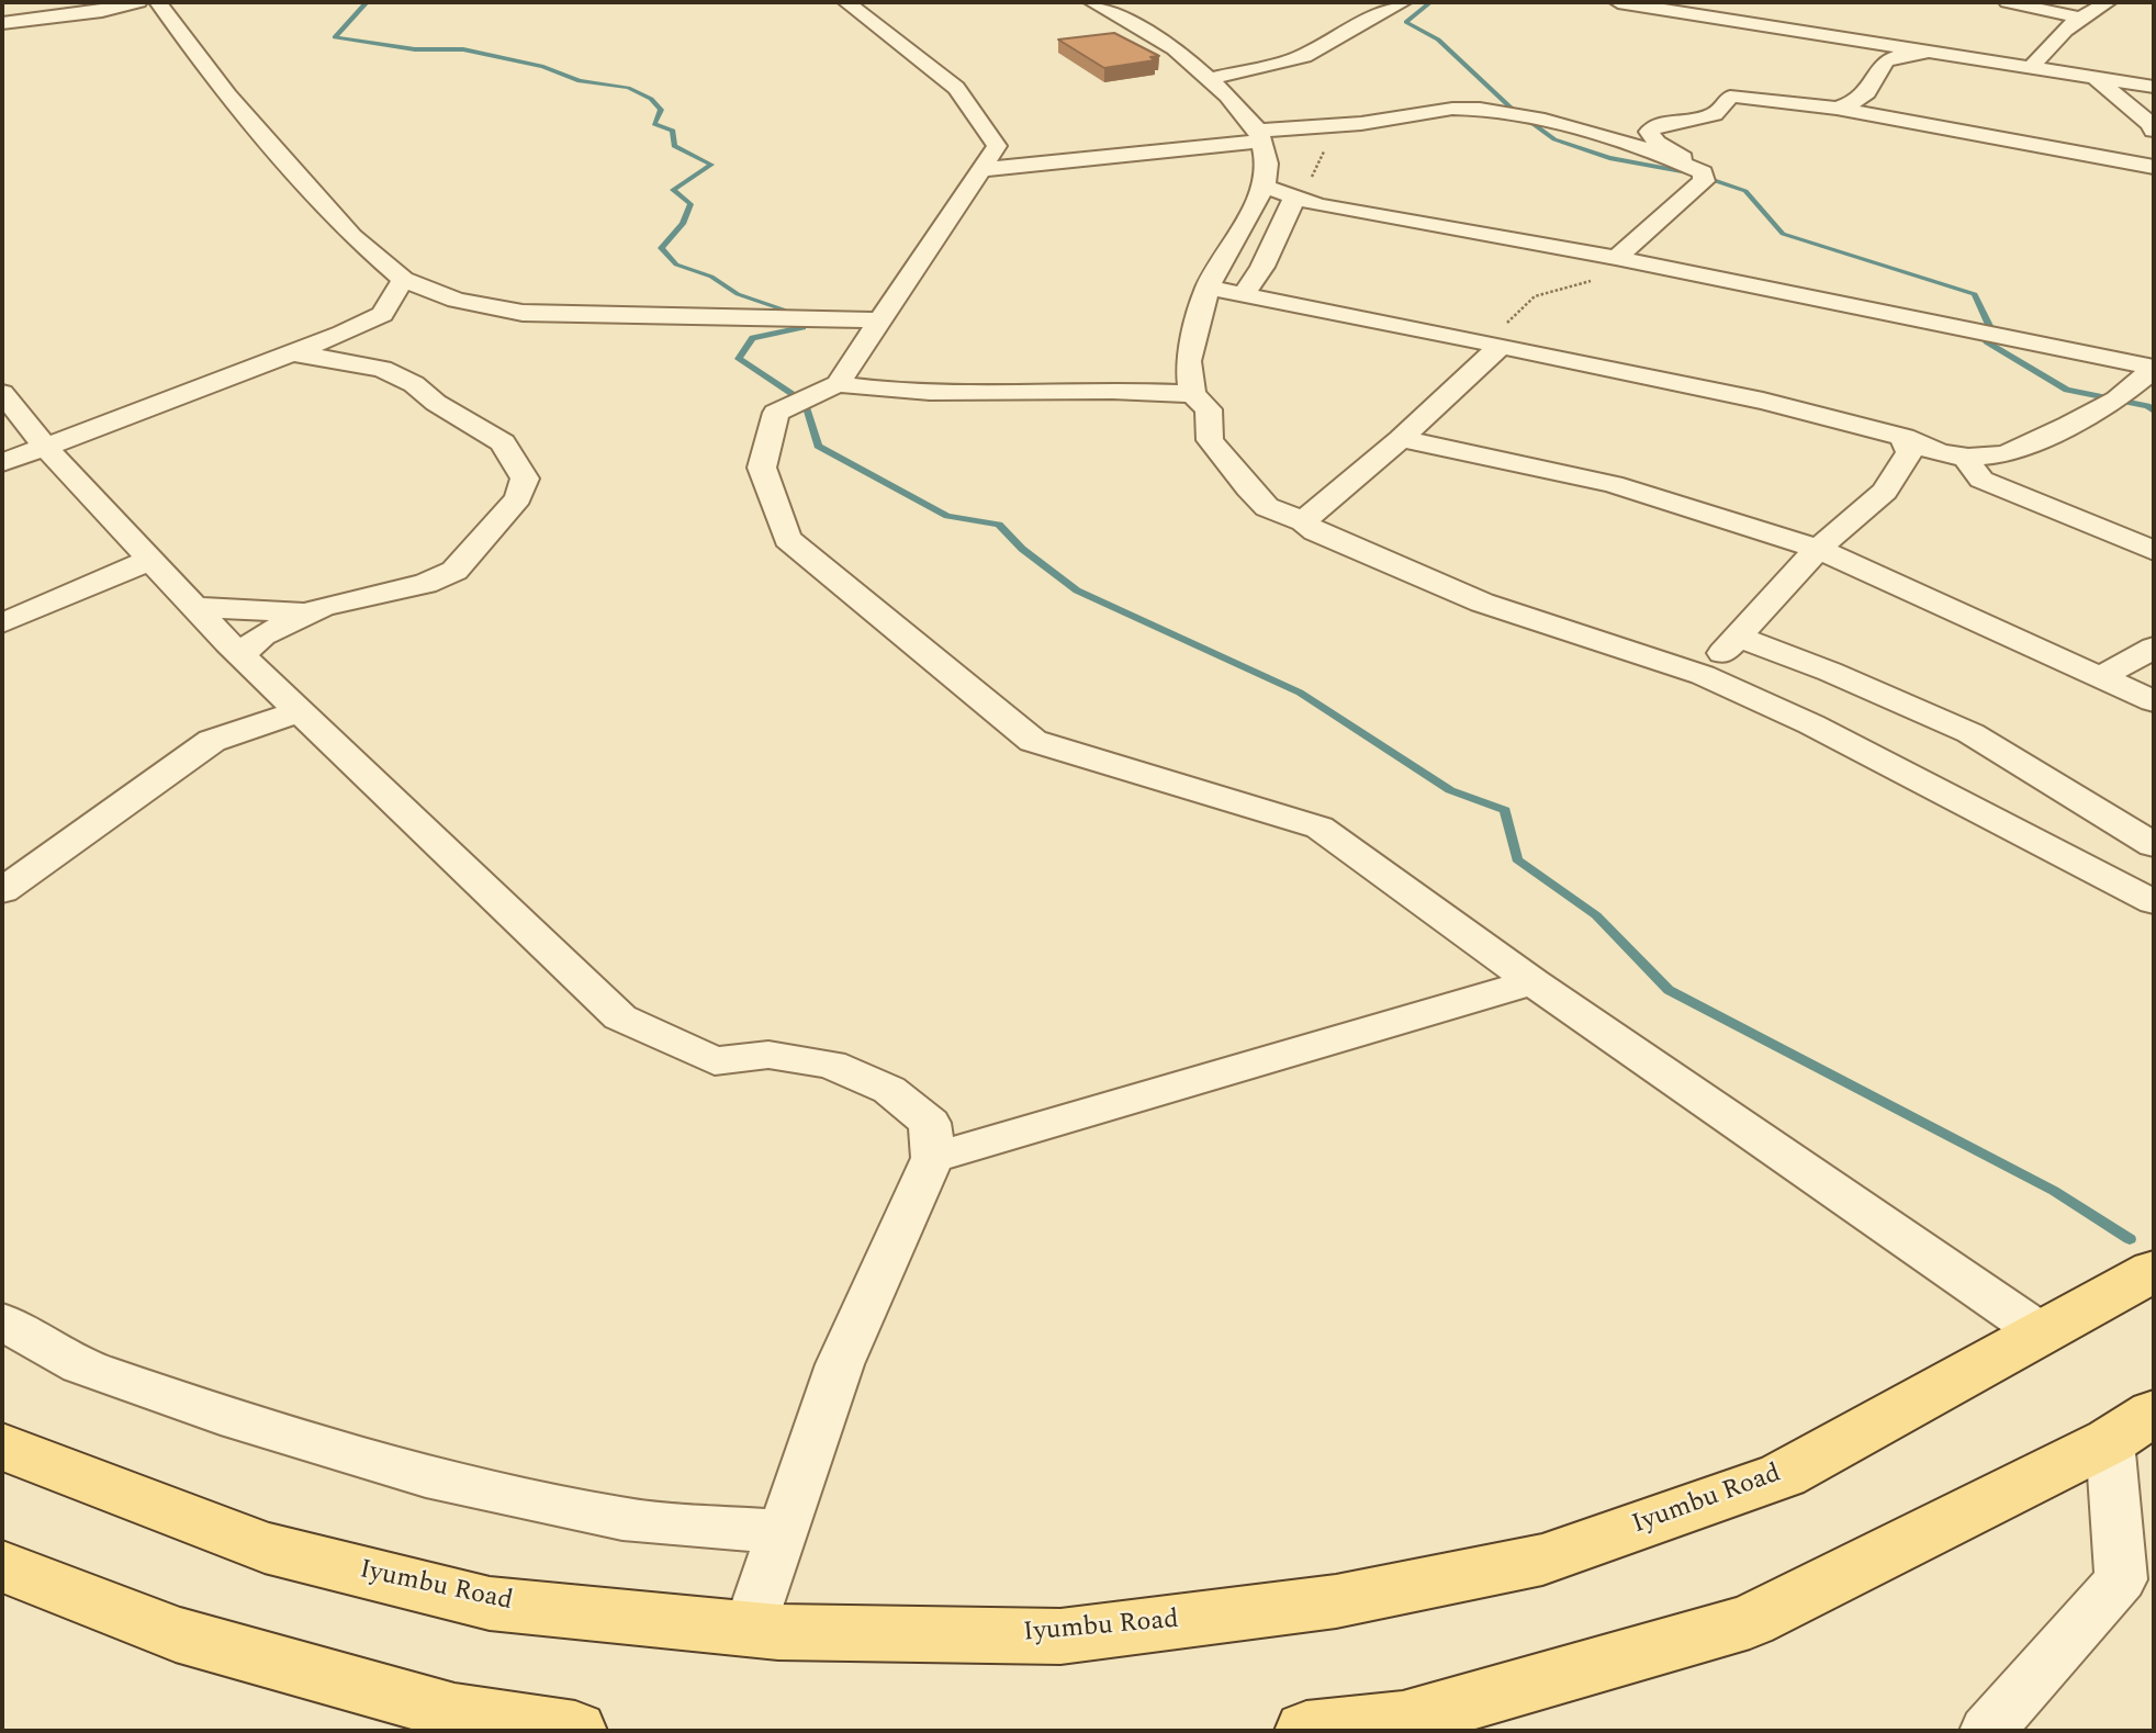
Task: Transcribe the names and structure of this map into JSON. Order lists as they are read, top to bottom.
{
  "streets": {
    "main road": ["Iyumbu Road"]
  }
}
